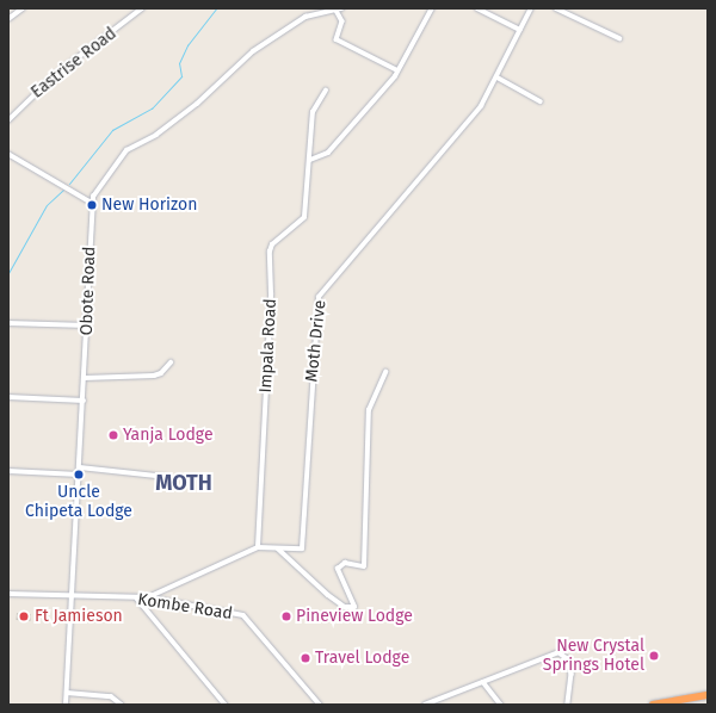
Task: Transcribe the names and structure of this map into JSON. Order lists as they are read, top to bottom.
{
  "streets": {
    "street": [
      "Eastrise Road",
      "Obote Road",
      "Moth Drive",
      "Impala Road",
      "Kombe Road"
    ]
  },
  "crossings": [
    ["Obote Road", "Kombe Road"],
    ["Moth Drive", "Impala Road"],
    ["Moth Drive", "Kombe Road"]
  ],
  "districts": ["MOTH"],
  "places": [
    "New Horizon",
    "Yanja Lodge",
    "Uncle Chipeta Lodge",
    "Ft Jamieson",
    "Pineview Lodge",
    "New Crystal Springs Hotel",
    "Travel Lodge"
  ]
}
